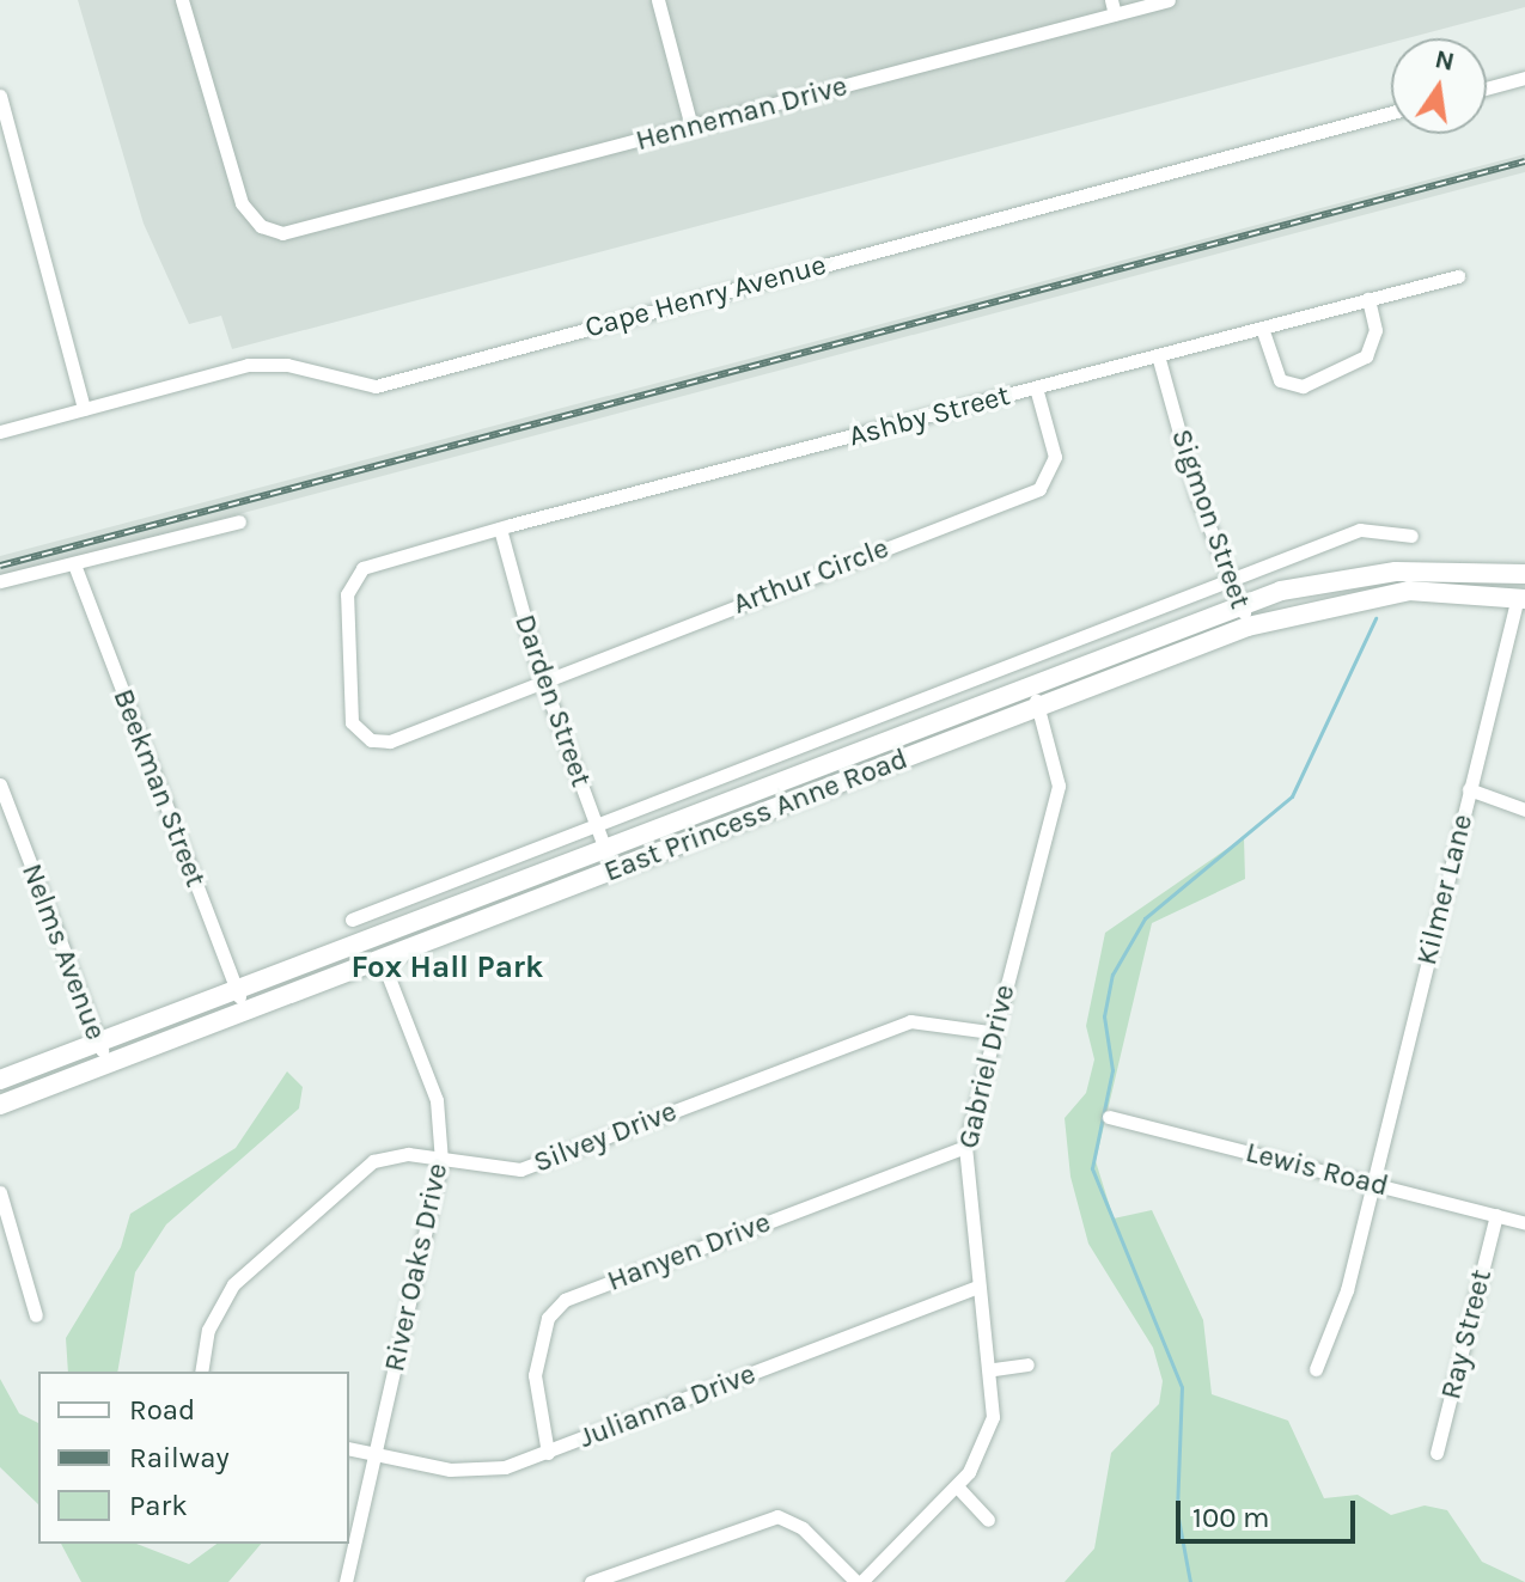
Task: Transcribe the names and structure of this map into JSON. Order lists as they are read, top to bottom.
{
  "streets": {
    "main road": ["East Princess Anne Road"],
    "street": [
      "Henneman Drive",
      "Cape Henry Avenue",
      "Ashby Street",
      "Sigmon Street",
      "Arthur Circle",
      "Darden Street",
      "Beekman Street",
      "Kilmer Lane",
      "Nelms Avenue",
      "Gabriel Drive",
      "Silvey Drive",
      "Lewis Road",
      "Hanyen Drive",
      "River Oaks Drive",
      "Ray Street",
      "Julianna Drive"
    ]
  },
  "crossings": [
    ["Ashby Street", "Sigmon Street"],
    ["Ashby Street", "Arthur Circle"],
    ["Ashby Street", "Darden Street"],
    ["Sigmon Street", "East Princess Anne Road"],
    ["Arthur Circle", "Darden Street"],
    ["Darden Street", "East Princess Anne Road"],
    ["Beekman Street", "East Princess Anne Road"],
    ["East Princess Anne Road", "Kilmer Lane"],
    ["East Princess Anne Road", "Nelms Avenue"],
    ["East Princess Anne Road", "Gabriel Drive"],
    ["East Princess Anne Road", "River Oaks Drive"],
    ["Kilmer Lane", "Lewis Road"],
    ["Gabriel Drive", "Silvey Drive"],
    ["Gabriel Drive", "Hanyen Drive"],
    ["Gabriel Drive", "Julianna Drive"],
    ["Silvey Drive", "River Oaks Drive"],
    ["Lewis Road", "Ray Street"],
    ["Hanyen Drive", "Julianna Drive"],
    ["River Oaks Drive", "Julianna Drive"]
  ],
  "districts": ["Fox Hall Park"],
  "legend": ["Road", "Railway", "Park"],
  "scale_bar": "100 m",
  "north": "top"
}
